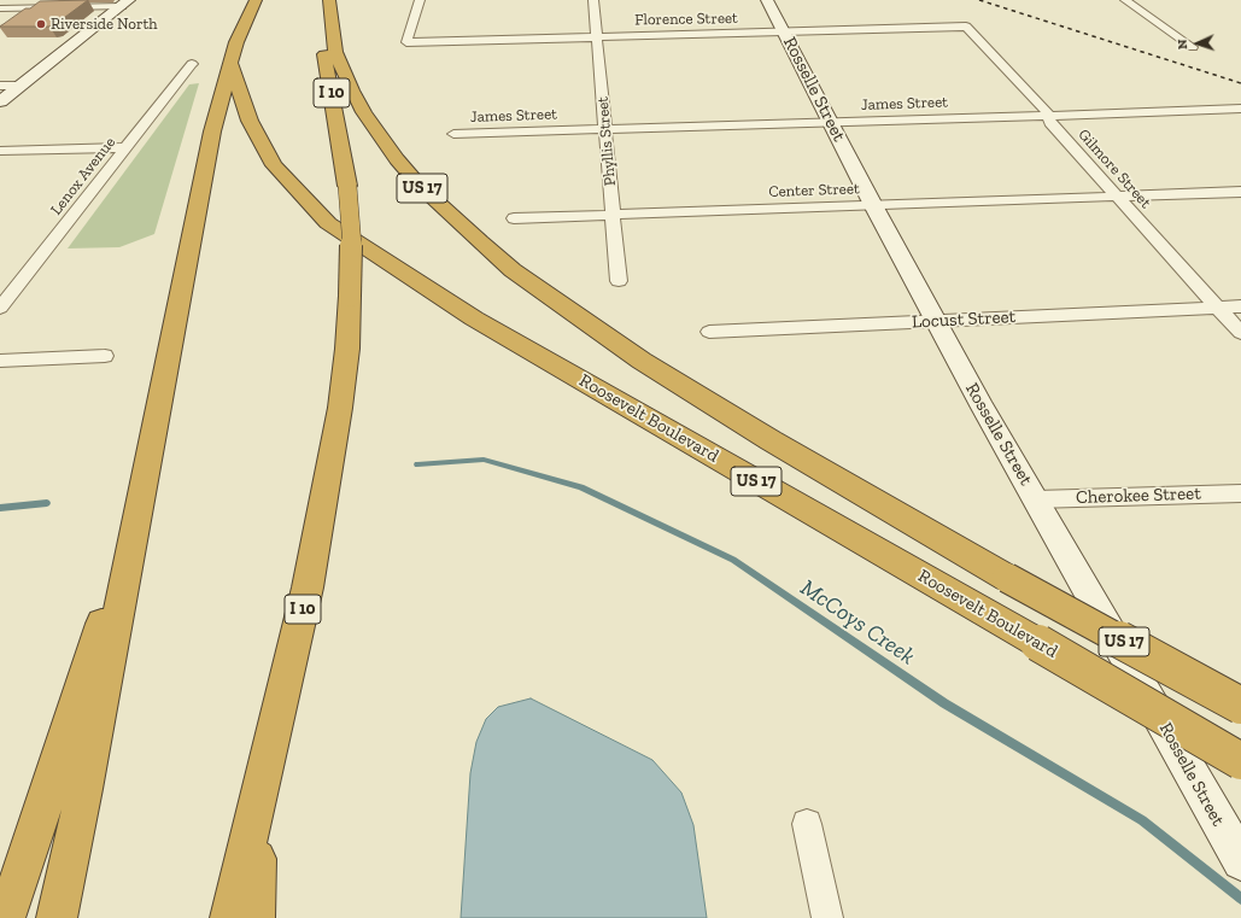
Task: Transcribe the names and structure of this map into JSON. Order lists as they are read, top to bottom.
{
  "streets": {
    "highway": ["I 10", "US 17", "Roosevelt Boulevard"],
    "street": [
      "Florence Street",
      "Rosselle Street",
      "James Street",
      "Phyllis Street",
      "Gilmore Street",
      "Lenox Avenue",
      "Center Street",
      "Locust Street",
      "Cherokee Street"
    ]
  },
  "crossings": [
    ["Florence Street", "Rosselle Street"],
    ["Florence Street", "Phyllis Street"],
    ["Florence Street", "Gilmore Street"],
    ["Rosselle Street", "James Street"],
    ["Rosselle Street", "Center Street"],
    ["Rosselle Street", "Locust Street"],
    ["Rosselle Street", "Cherokee Street"],
    ["I 10", "US 17"],
    ["James Street", "Phyllis Street"],
    ["James Street", "Gilmore Street"],
    ["Phyllis Street", "Center Street"],
    ["Gilmore Street", "Center Street"],
    ["Gilmore Street", "Locust Street"]
  ],
  "water": ["McCoys Creek"],
  "places": ["Riverside North"],
  "north": "left"
}
